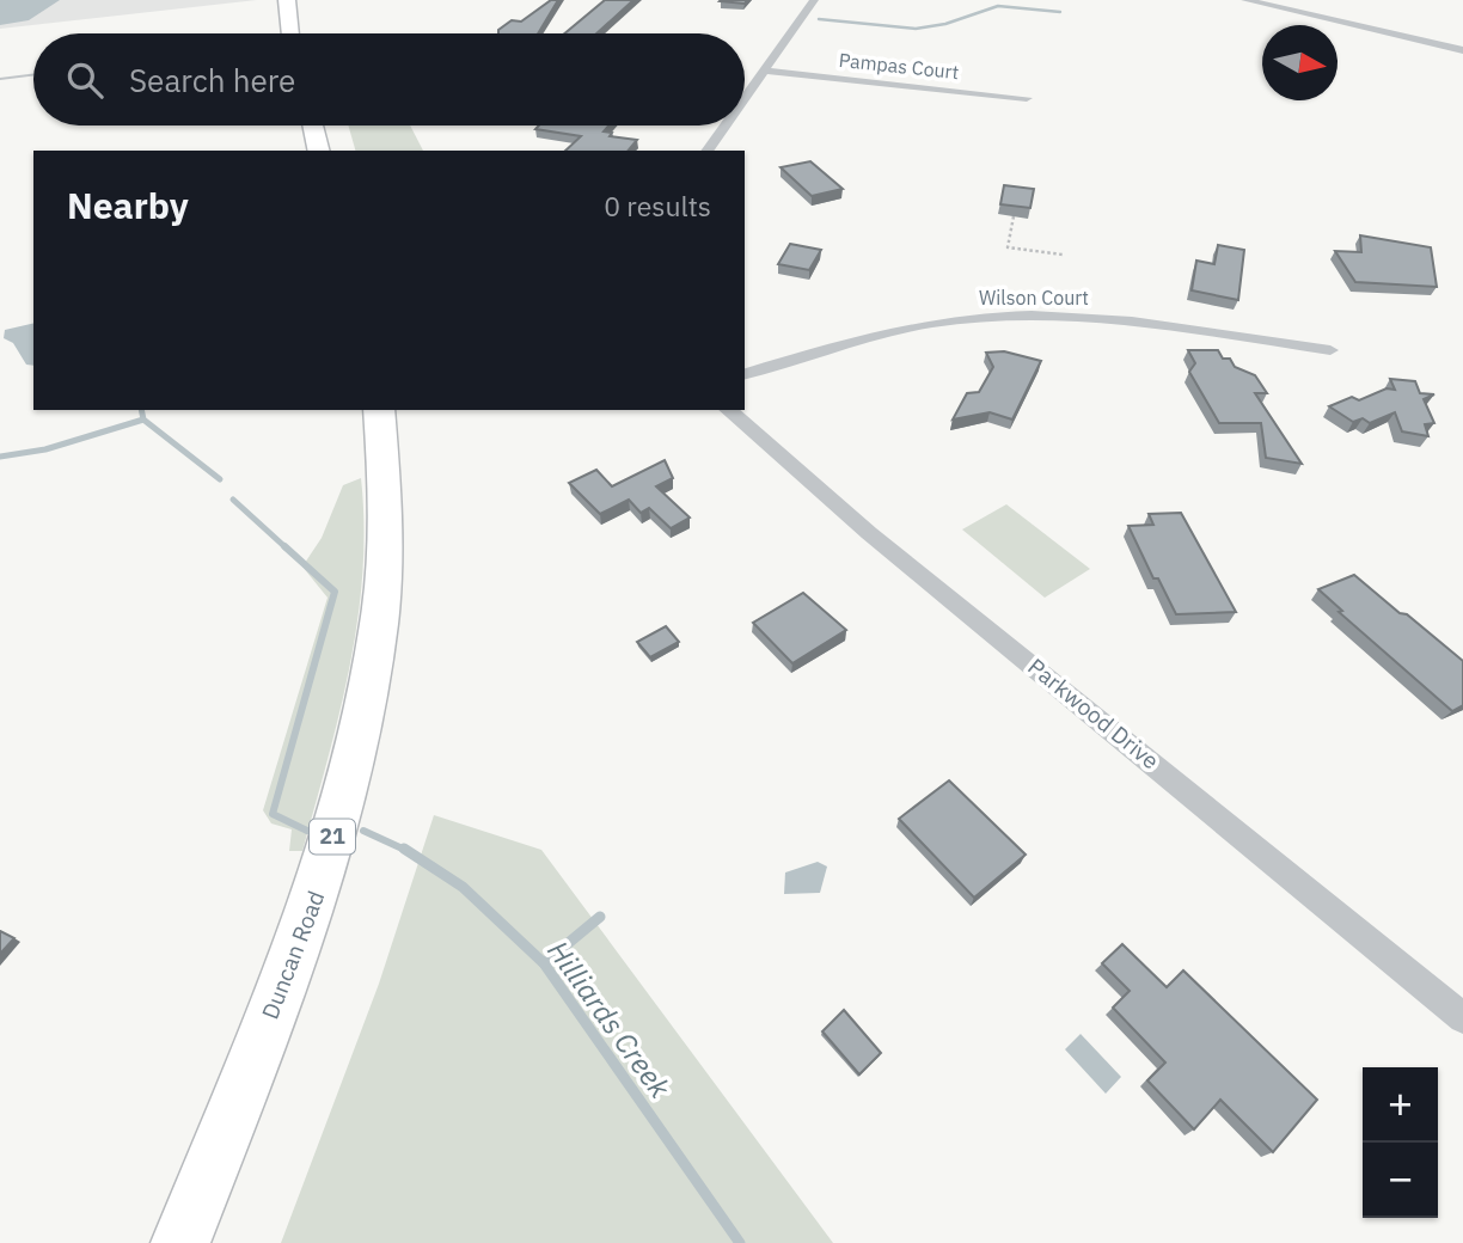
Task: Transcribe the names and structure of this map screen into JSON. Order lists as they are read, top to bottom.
{
  "streets": {
    "highway": ["21", "Duncan Road"],
    "street": ["Pampas Court", "Wilson Court", "Parkwood Drive"]
  },
  "water": ["Hilliards Creek"],
  "north": "right",
  "page": {
    "search": "Search here",
    "heading": ["Nearby", "0 results"],
    "map_buttons": ["+", "−"]
  }
}
